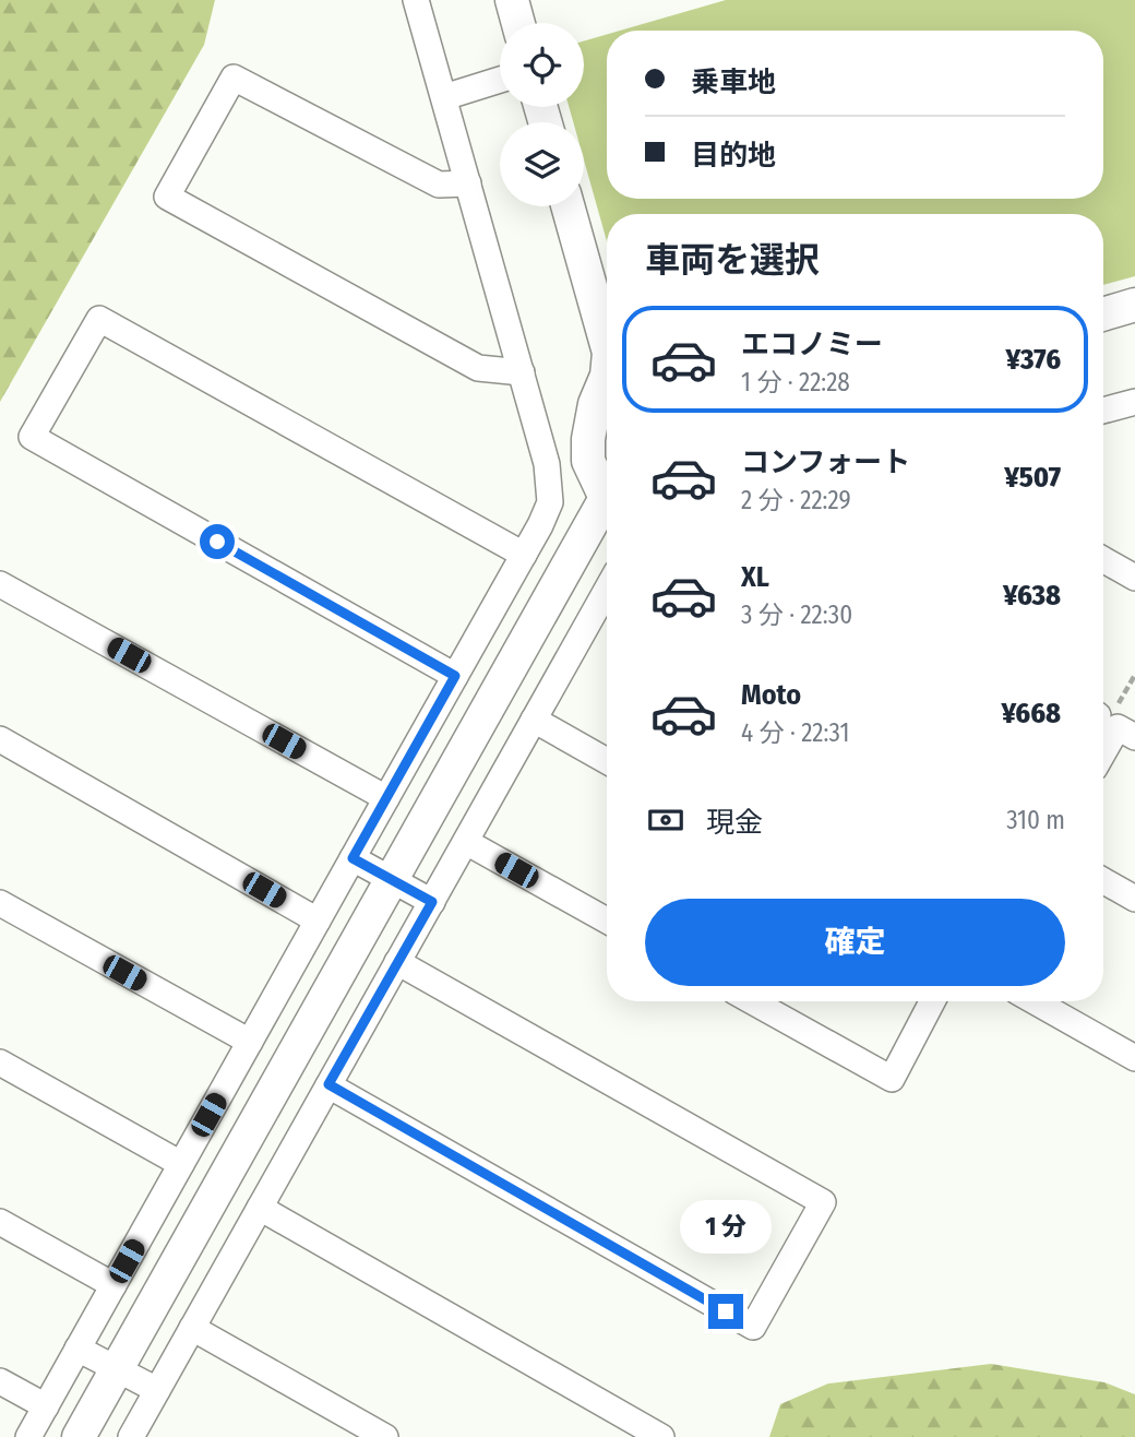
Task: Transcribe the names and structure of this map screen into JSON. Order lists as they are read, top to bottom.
{
  "page": {
    "banner": ["乗車地", "目的地"],
    "heading": "車両を選択",
    "list": [
      {
        "name": "エコノミー",
        "note": "1 分 · 22:28",
        "value": "¥376"
      },
      {
        "name": "コンフォート",
        "note": "2 分 · 22:29",
        "value": "¥507"
      },
      {
        "name": "XL",
        "note": "3 分 · 22:30",
        "value": "¥638"
      },
      {
        "name": "Moto",
        "note": "4 分 · 22:31",
        "value": "¥668"
      }
    ],
    "pay": ["現金", "310 m"],
    "buttons": "確定",
    "bubble": "1 分"
  }
}
